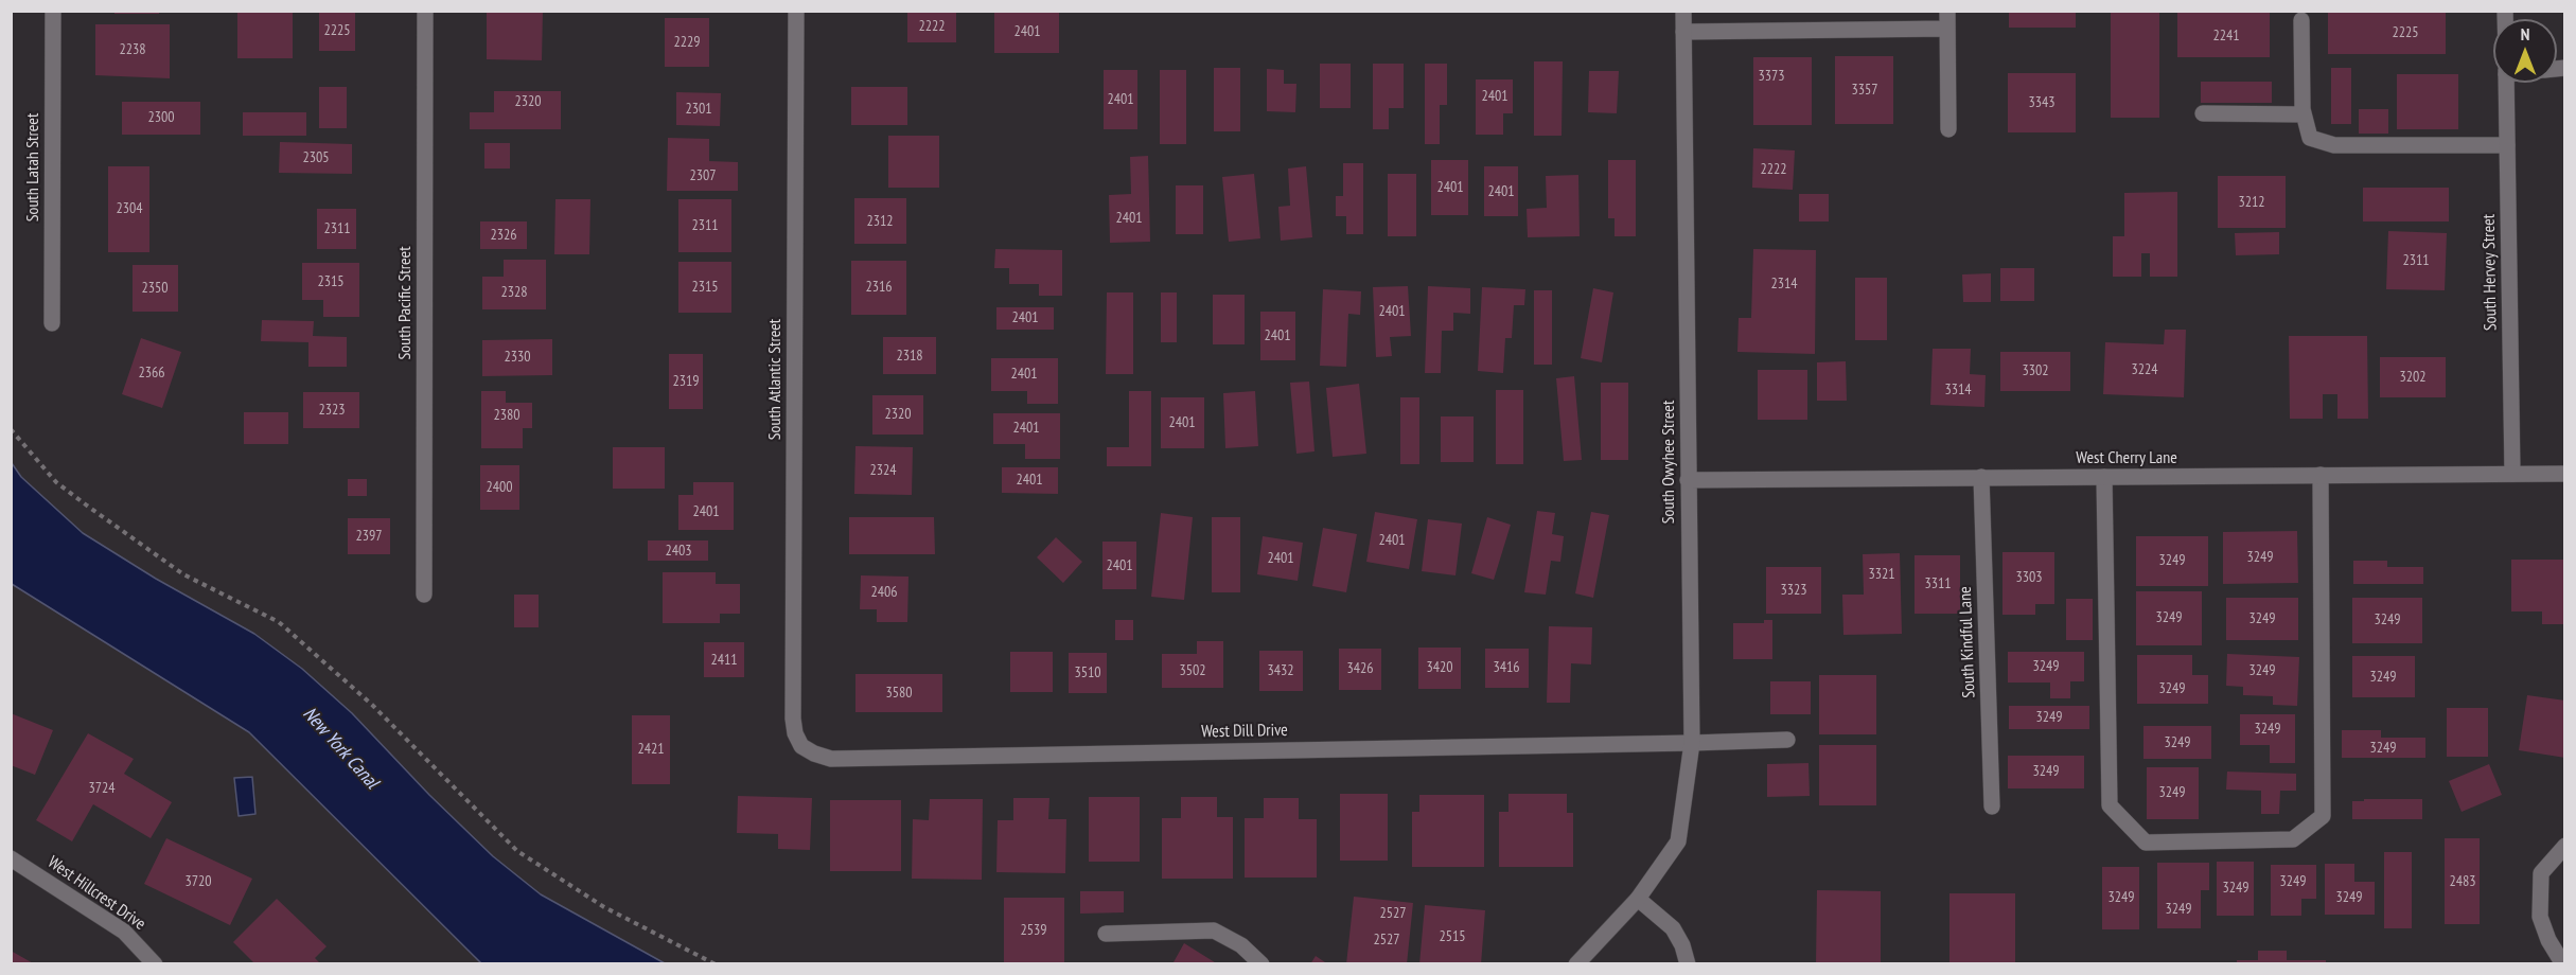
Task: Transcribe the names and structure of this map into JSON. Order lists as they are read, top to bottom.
{
  "streets": {
    "street": [
      "South Latah Street",
      "South Hervey Street",
      "South Pacific Street",
      "South Atlantic Street",
      "West Cherry Lane",
      "South Owyhee Street",
      "South Kindful Lane",
      "West Dill Drive",
      "West Hillcrest Drive"
    ]
  },
  "crossings": [
    ["South Hervey Street", "West Cherry Lane"],
    ["South Atlantic Street", "West Dill Drive"],
    ["West Cherry Lane", "South Owyhee Street"],
    ["West Cherry Lane", "South Kindful Lane"],
    ["South Owyhee Street", "West Dill Drive"]
  ],
  "water": ["New York Canal"],
  "house_numbers": [
    "2222",
    "2225",
    "2401",
    "2225",
    "2241",
    "2229",
    "2238",
    "3373",
    "3357",
    "2401",
    "2401",
    "2320",
    "3343",
    "2301",
    "2300",
    "2305",
    "2222",
    "2307",
    "2401",
    "2401",
    "3212",
    "2304",
    "2401",
    "2312",
    "2311",
    "2311",
    "2326",
    "2311",
    "2315",
    "2314",
    "2315",
    "2316",
    "2350",
    "2328",
    "2401",
    "2401",
    "2401",
    "2318",
    "2330",
    "3224",
    "3302",
    "2366",
    "2401",
    "3202",
    "2319",
    "3314",
    "2323",
    "2320",
    "2380",
    "2401",
    "2401",
    "2324",
    "2401",
    "2400",
    "2401",
    "2397",
    "2401",
    "2403",
    "3249",
    "2401",
    "3249",
    "2401",
    "3321",
    "3303",
    "3311",
    "3323",
    "2406",
    "3249",
    "3249",
    "3249",
    "2411",
    "3249",
    "3420",
    "3416",
    "3426",
    "3502",
    "3432",
    "3249",
    "3510",
    "3249",
    "3249",
    "3580",
    "3249",
    "3249",
    "3249",
    "3249",
    "2421",
    "3249",
    "3724",
    "3249",
    "3720",
    "3249",
    "2483",
    "3249",
    "3249",
    "3249",
    "3249",
    "2527",
    "2539",
    "2515",
    "2527"
  ],
  "north": "top"
}
